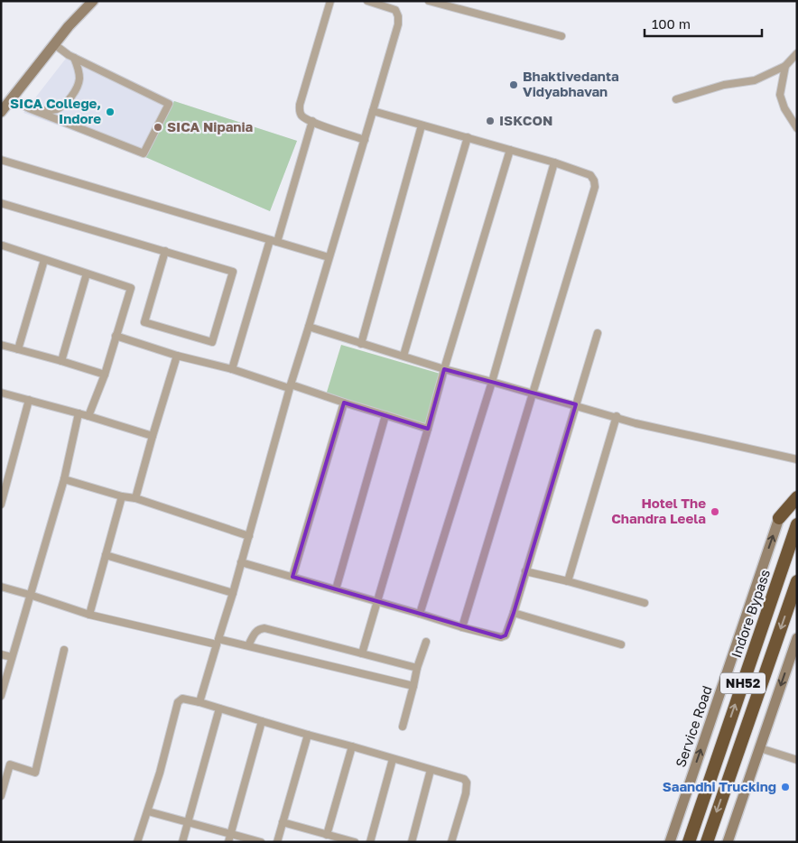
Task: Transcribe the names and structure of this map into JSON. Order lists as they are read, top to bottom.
{
  "streets": {
    "highway": ["Indore Bypass", "NH52"],
    "street": ["Service Road"]
  },
  "places": [
    "Bhaktivedanta Vidyabhavan",
    "SICA College, Indore",
    "ISKCON",
    "SICA Nipania",
    "Hotel The Chandra Leela",
    "Saandhi Trucking"
  ],
  "scale_bar": "100 m"
}
